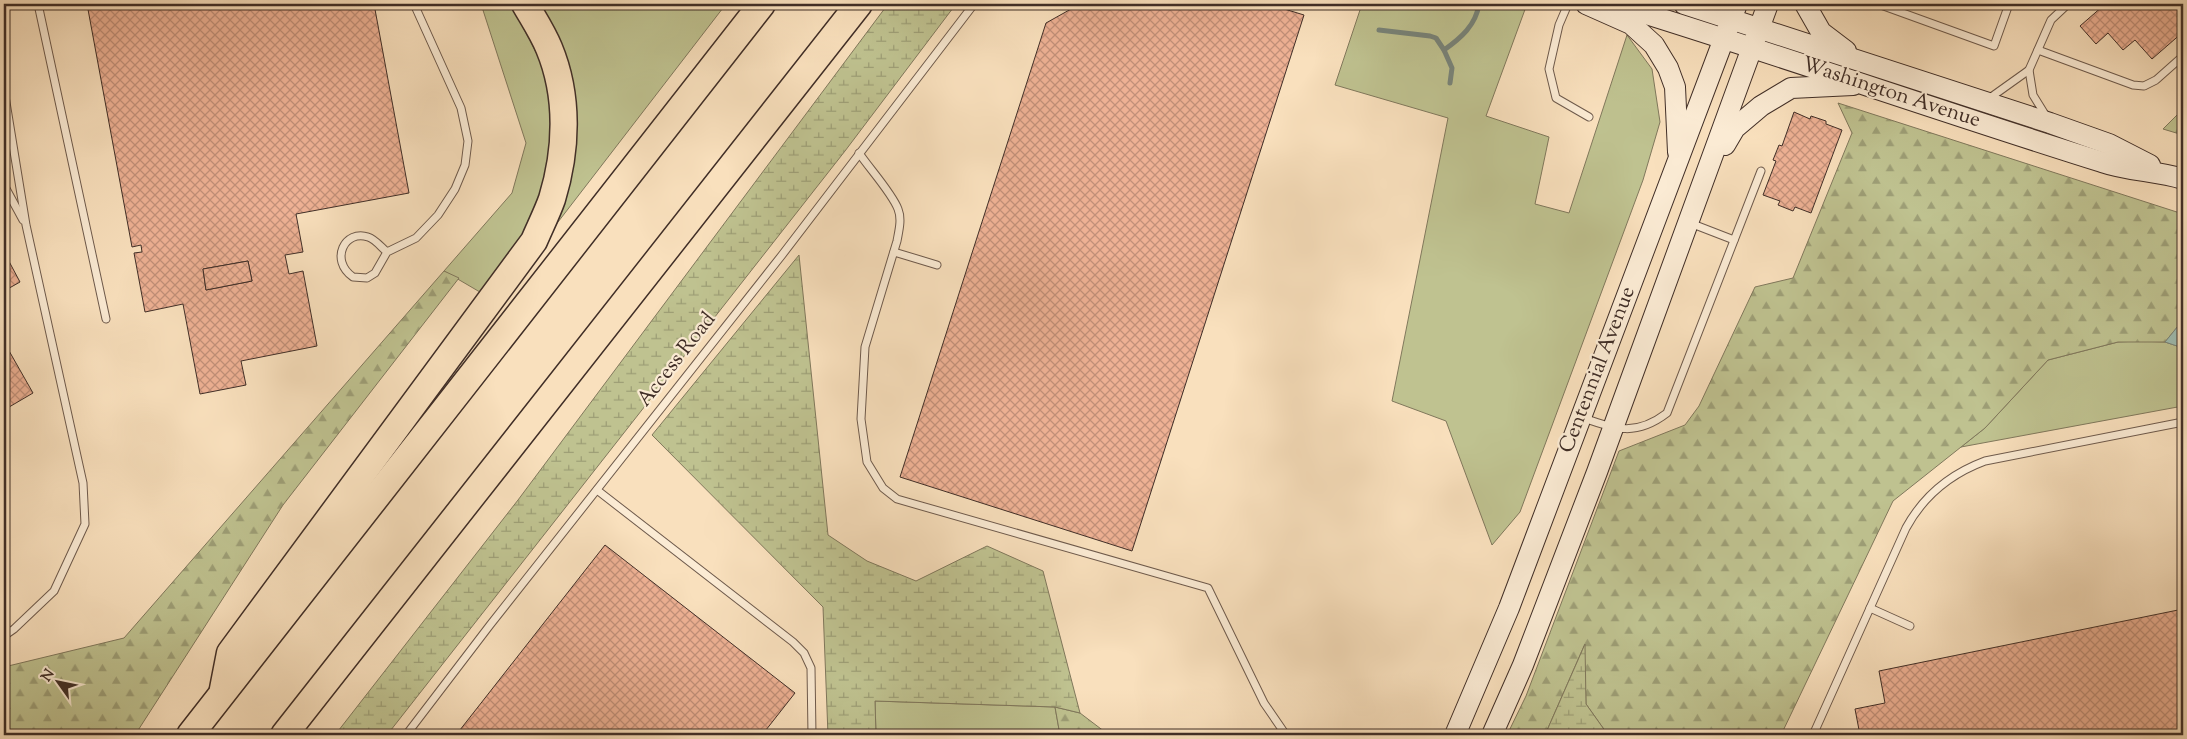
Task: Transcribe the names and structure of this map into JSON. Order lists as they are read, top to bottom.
{
  "streets": {
    "main road": ["Washington Avenue", "Centennial Avenue"],
    "lane": ["Access Road"]
  },
  "crossings": [
    ["Washington Avenue", "Centennial Avenue"]
  ],
  "north": "top left"
}
